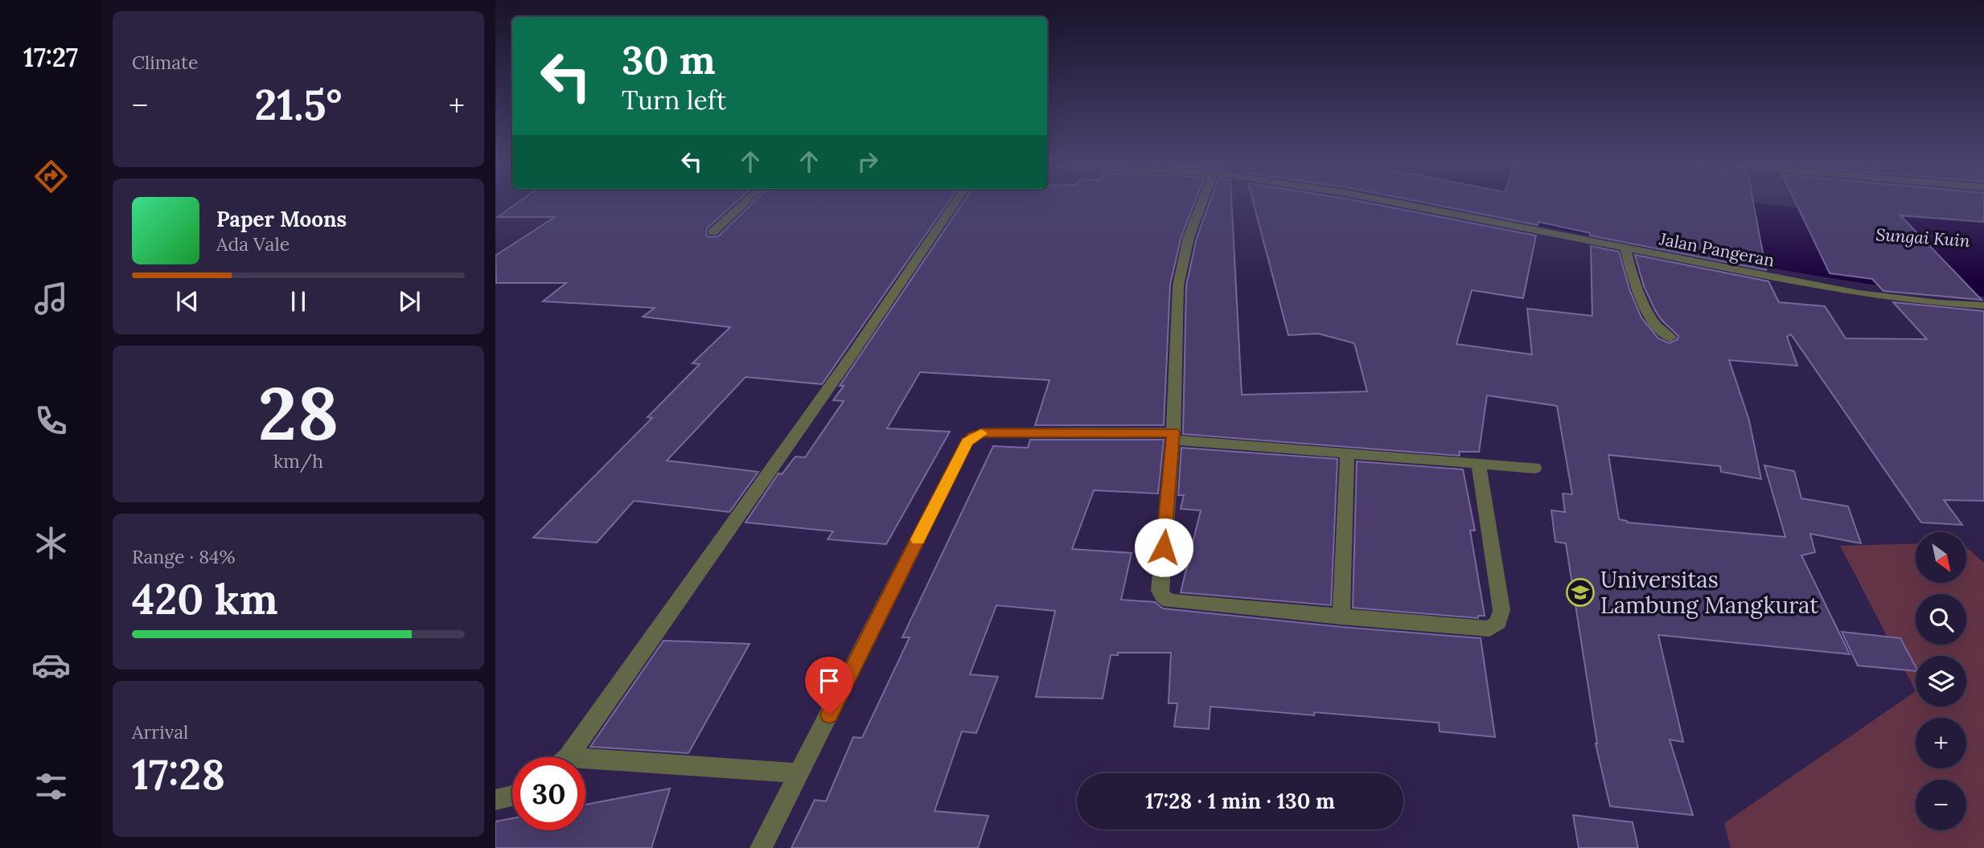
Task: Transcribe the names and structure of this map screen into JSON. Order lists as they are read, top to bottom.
{
  "streets": {
    "street": ["Jalan Pangeran"]
  },
  "water": ["Sungai Kuin"],
  "places": {
    "school or university": ["Universitas Lambung Mangkurat"]
  },
  "north": "bottom right",
  "page": {
    "tabs": "17:27",
    "tile": [
      "Climate",
      ["28", "km/h"],
      ["Range · 84%", "420 km"],
      ["Arrival", "17:28"]
    ],
    "turn": ["30 m", "Turn left"],
    "heat": ["−", "21.5°", "+"],
    "song": ["Paper Moons", "Ada Vale"],
    "map_buttons": ["+", "−"],
    "limit": "30",
    "trip": "17:28 · 1 min · 130 m"
  }
}
